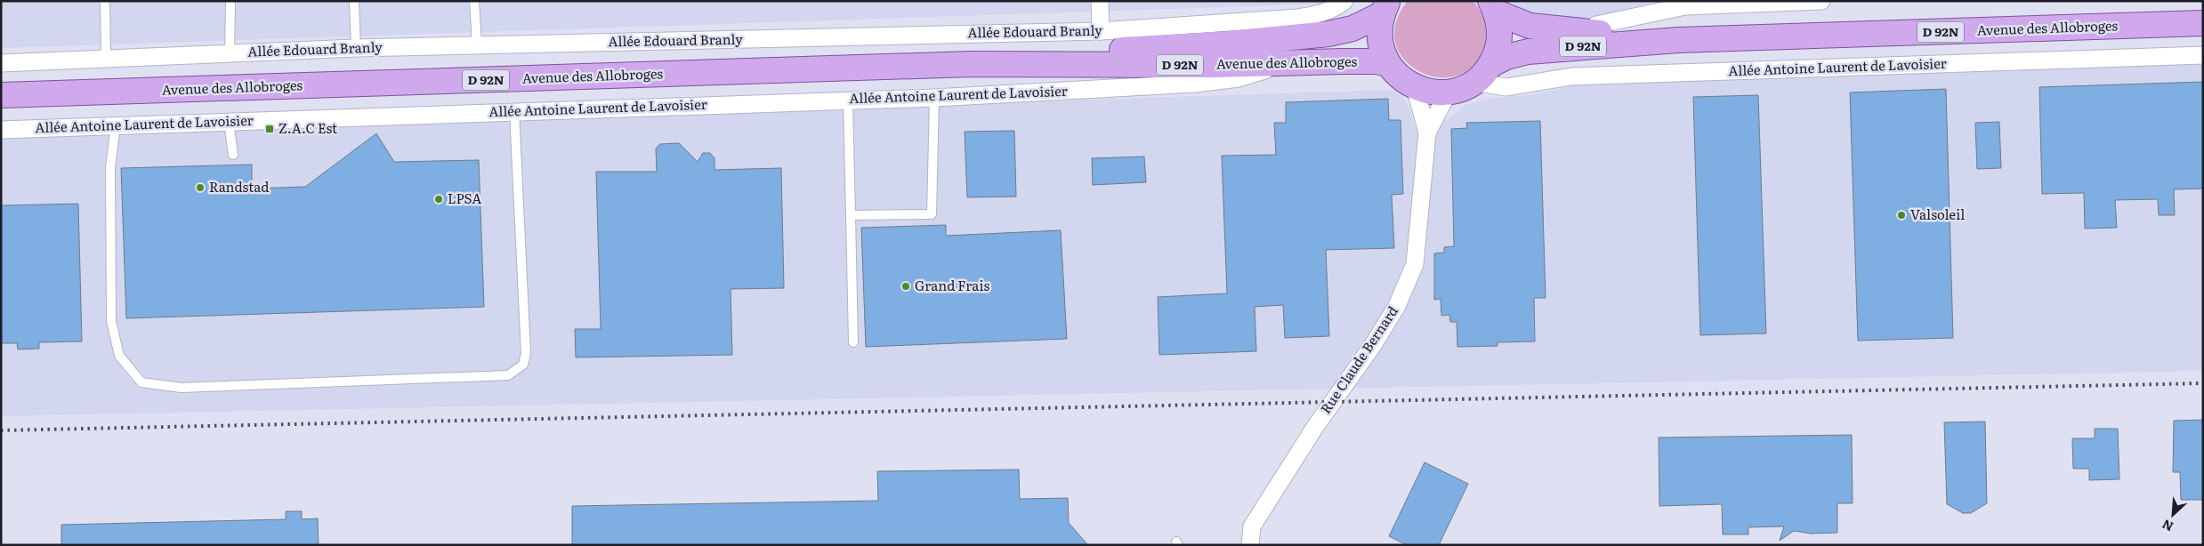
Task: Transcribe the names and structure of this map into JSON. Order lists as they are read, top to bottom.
{
  "streets": {
    "main road": ["Avenue des Allobroges", "D 92N"],
    "street": ["Allée Edouard Branly", "Allée Antoine Laurent de Lavoisier", "Rue Claude Bernard"]
  },
  "crossings": [
    ["Avenue des Allobroges", "Allée Antoine Laurent de Lavoisier"],
    ["Avenue des Allobroges", "Rue Claude Bernard"]
  ],
  "places": {
    "transit": ["Z.A.C Est"],
    "other": [
      "Randstad",
      "LPSA",
      "Valsoleil",
      "Grand Frais"
    ]
  },
  "north": "bottom left"
}
